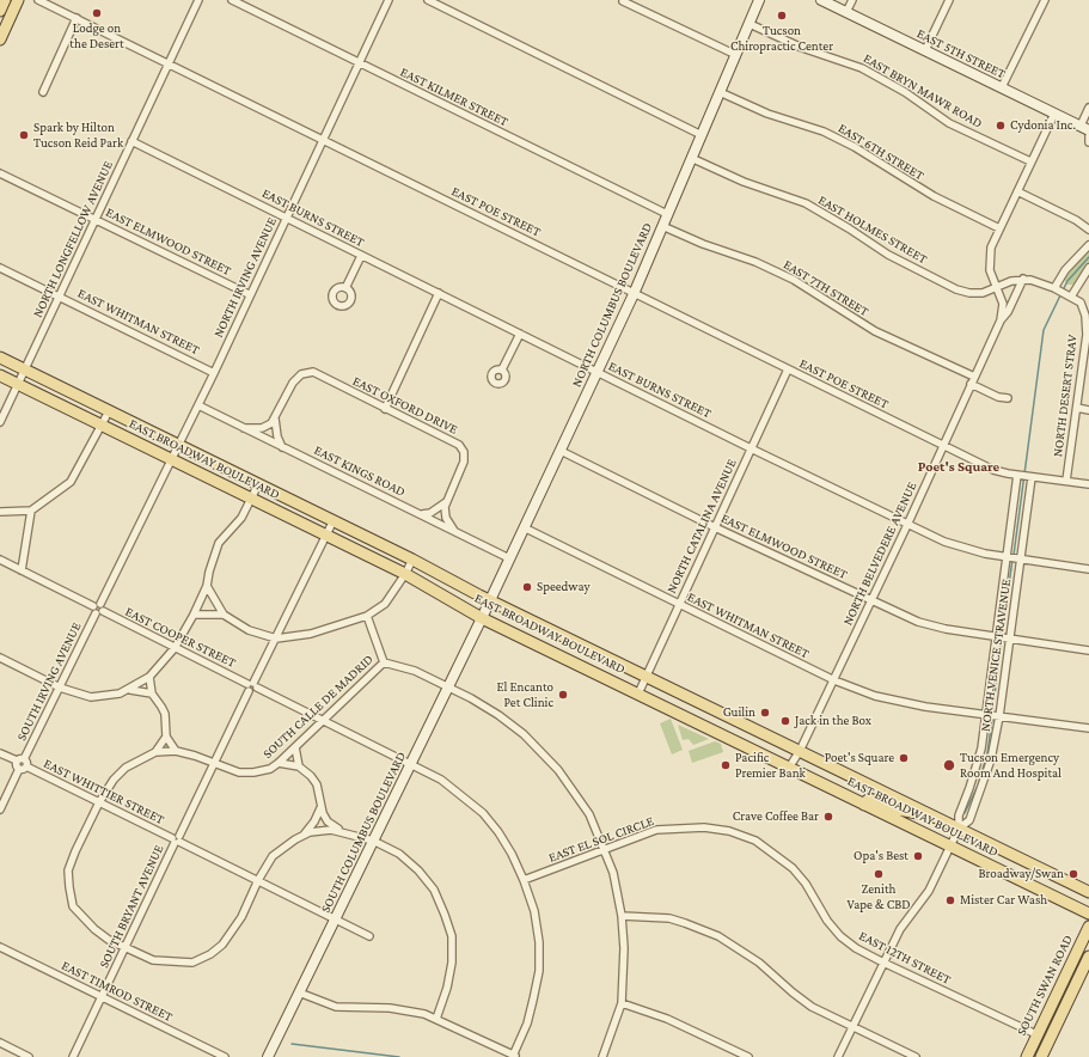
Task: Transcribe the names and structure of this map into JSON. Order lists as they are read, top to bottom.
{
  "streets": {
    "main road": ["EAST BROADWAY BOULEVARD", "SOUTH SWAN ROAD"],
    "street": [
      "EAST 5TH STREET",
      "EAST BRYN MAWR ROAD",
      "EAST KILMER STREET",
      "EAST 6TH STREET",
      "EAST POE STREET",
      "EAST BURNS STREET",
      "EAST HOLMES STREET",
      "NORTH LONGFELLOW AVENUE",
      "EAST ELMWOOD STREET",
      "NORTH IRVING AVENUE",
      "EAST 7TH STREET",
      "NORTH COLUMBUS BOULEVARD",
      "EAST WHITMAN STREET",
      "NORTH DESERT STRAV",
      "EAST OXFORD DRIVE",
      "EAST KINGS ROAD",
      "NORTH CATALINA AVENUE",
      "NORTH BELVEDERE AVENUE",
      "EAST COOPER STREET",
      "NORTH VENICE STRAVENUE",
      "SOUTH IRVING AVENUE",
      "SOUTH CALLE DE MADRID",
      "EAST WHITTIER STREET",
      "SOUTH COLUMBUS BOULEVARD",
      "EAST EL SOL CIRCLE",
      "SOUTH BRYANT AVENUE",
      "EAST 12TH STREET",
      "EAST TIMROD STREET"
    ]
  },
  "crossings": [
    ["EAST 5TH STREET", "NORTH BELVEDERE AVENUE"],
    ["EAST BRYN MAWR ROAD", "NORTH COLUMBUS BOULEVARD"],
    ["EAST BRYN MAWR ROAD", "NORTH BELVEDERE AVENUE"],
    ["EAST KILMER STREET", "NORTH IRVING AVENUE"],
    ["EAST KILMER STREET", "NORTH COLUMBUS BOULEVARD"],
    ["EAST 6TH STREET", "NORTH COLUMBUS BOULEVARD"],
    ["EAST 6TH STREET", "NORTH BELVEDERE AVENUE"],
    ["EAST POE STREET", "NORTH LONGFELLOW AVENUE"],
    ["EAST POE STREET", "NORTH IRVING AVENUE"],
    ["EAST POE STREET", "NORTH COLUMBUS BOULEVARD"],
    ["EAST POE STREET", "NORTH DESERT STRAV"],
    ["EAST POE STREET", "NORTH CATALINA AVENUE"],
    ["EAST POE STREET", "NORTH BELVEDERE AVENUE"],
    ["EAST POE STREET", "NORTH VENICE STRAVENUE"],
    ["EAST BURNS STREET", "NORTH LONGFELLOW AVENUE"],
    ["EAST BURNS STREET", "NORTH IRVING AVENUE"],
    ["EAST BURNS STREET", "NORTH COLUMBUS BOULEVARD"],
    ["EAST BURNS STREET", "NORTH CATALINA AVENUE"],
    ["EAST BURNS STREET", "NORTH BELVEDERE AVENUE"],
    ["EAST BURNS STREET", "NORTH VENICE STRAVENUE"],
    ["EAST HOLMES STREET", "NORTH COLUMBUS BOULEVARD"],
    ["EAST HOLMES STREET", "NORTH BELVEDERE AVENUE"],
    ["NORTH LONGFELLOW AVENUE", "EAST ELMWOOD STREET"],
    ["NORTH LONGFELLOW AVENUE", "EAST WHITMAN STREET"],
    ["NORTH LONGFELLOW AVENUE", "EAST BROADWAY BOULEVARD"],
    ["EAST ELMWOOD STREET", "NORTH IRVING AVENUE"],
    ["EAST ELMWOOD STREET", "NORTH COLUMBUS BOULEVARD"],
    ["EAST ELMWOOD STREET", "NORTH CATALINA AVENUE"],
    ["EAST ELMWOOD STREET", "NORTH BELVEDERE AVENUE"],
    ["EAST ELMWOOD STREET", "NORTH VENICE STRAVENUE"],
    ["NORTH IRVING AVENUE", "EAST WHITMAN STREET"],
    ["NORTH IRVING AVENUE", "EAST BROADWAY BOULEVARD"],
    ["NORTH IRVING AVENUE", "EAST KINGS ROAD"],
    ["EAST 7TH STREET", "NORTH COLUMBUS BOULEVARD"],
    ["EAST 7TH STREET", "NORTH BELVEDERE AVENUE"],
    ["NORTH COLUMBUS BOULEVARD", "EAST WHITMAN STREET"],
    ["NORTH COLUMBUS BOULEVARD", "EAST BROADWAY BOULEVARD"],
    ["NORTH COLUMBUS BOULEVARD", "EAST KINGS ROAD"],
    ["NORTH COLUMBUS BOULEVARD", "SOUTH COLUMBUS BOULEVARD"],
    ["EAST WHITMAN STREET", "NORTH CATALINA AVENUE"],
    ["EAST WHITMAN STREET", "NORTH BELVEDERE AVENUE"],
    ["EAST WHITMAN STREET", "NORTH VENICE STRAVENUE"],
    ["EAST BROADWAY BOULEVARD", "NORTH CATALINA AVENUE"],
    ["EAST BROADWAY BOULEVARD", "NORTH BELVEDERE AVENUE"],
    ["EAST BROADWAY BOULEVARD", "NORTH VENICE STRAVENUE"],
    ["EAST BROADWAY BOULEVARD", "SOUTH COLUMBUS BOULEVARD"],
    ["EAST COOPER STREET", "SOUTH IRVING AVENUE"],
    ["EAST COOPER STREET", "SOUTH CALLE DE MADRID"],
    ["EAST COOPER STREET", "SOUTH COLUMBUS BOULEVARD"],
    ["EAST COOPER STREET", "EAST EL SOL CIRCLE"],
    ["EAST COOPER STREET", "SOUTH BRYANT AVENUE"],
    ["NORTH VENICE STRAVENUE", "EAST 12TH STREET"],
    ["SOUTH IRVING AVENUE", "EAST WHITTIER STREET"],
    ["SOUTH CALLE DE MADRID", "EAST WHITTIER STREET"],
    ["SOUTH CALLE DE MADRID", "SOUTH BRYANT AVENUE"],
    ["EAST WHITTIER STREET", "SOUTH COLUMBUS BOULEVARD"],
    ["EAST WHITTIER STREET", "SOUTH BRYANT AVENUE"],
    ["EAST EL SOL CIRCLE", "EAST 12TH STREET"],
    ["SOUTH BRYANT AVENUE", "EAST TIMROD STREET"],
    ["EAST 12TH STREET", "SOUTH SWAN ROAD"]
  ],
  "districts": ["Poet's Square"],
  "places": [
    "Lodge on the Desert",
    "Tucson Chiropractic Center",
    "Cydonia Inc.",
    "Spark by Hilton Tucson Reid Park",
    "Speedway",
    "El Encanto Pet Clinic",
    "Guilin",
    "Jack in the Box",
    "Poet's Square",
    "Pacific Premier Bank",
    "Tucson Emergency Room And Hospital",
    "Crave Coffee Bar",
    "Opa's Best",
    "Zenith Vape & CBD",
    "Broadway/Swan",
    "Mister Car Wash"
  ]
}
